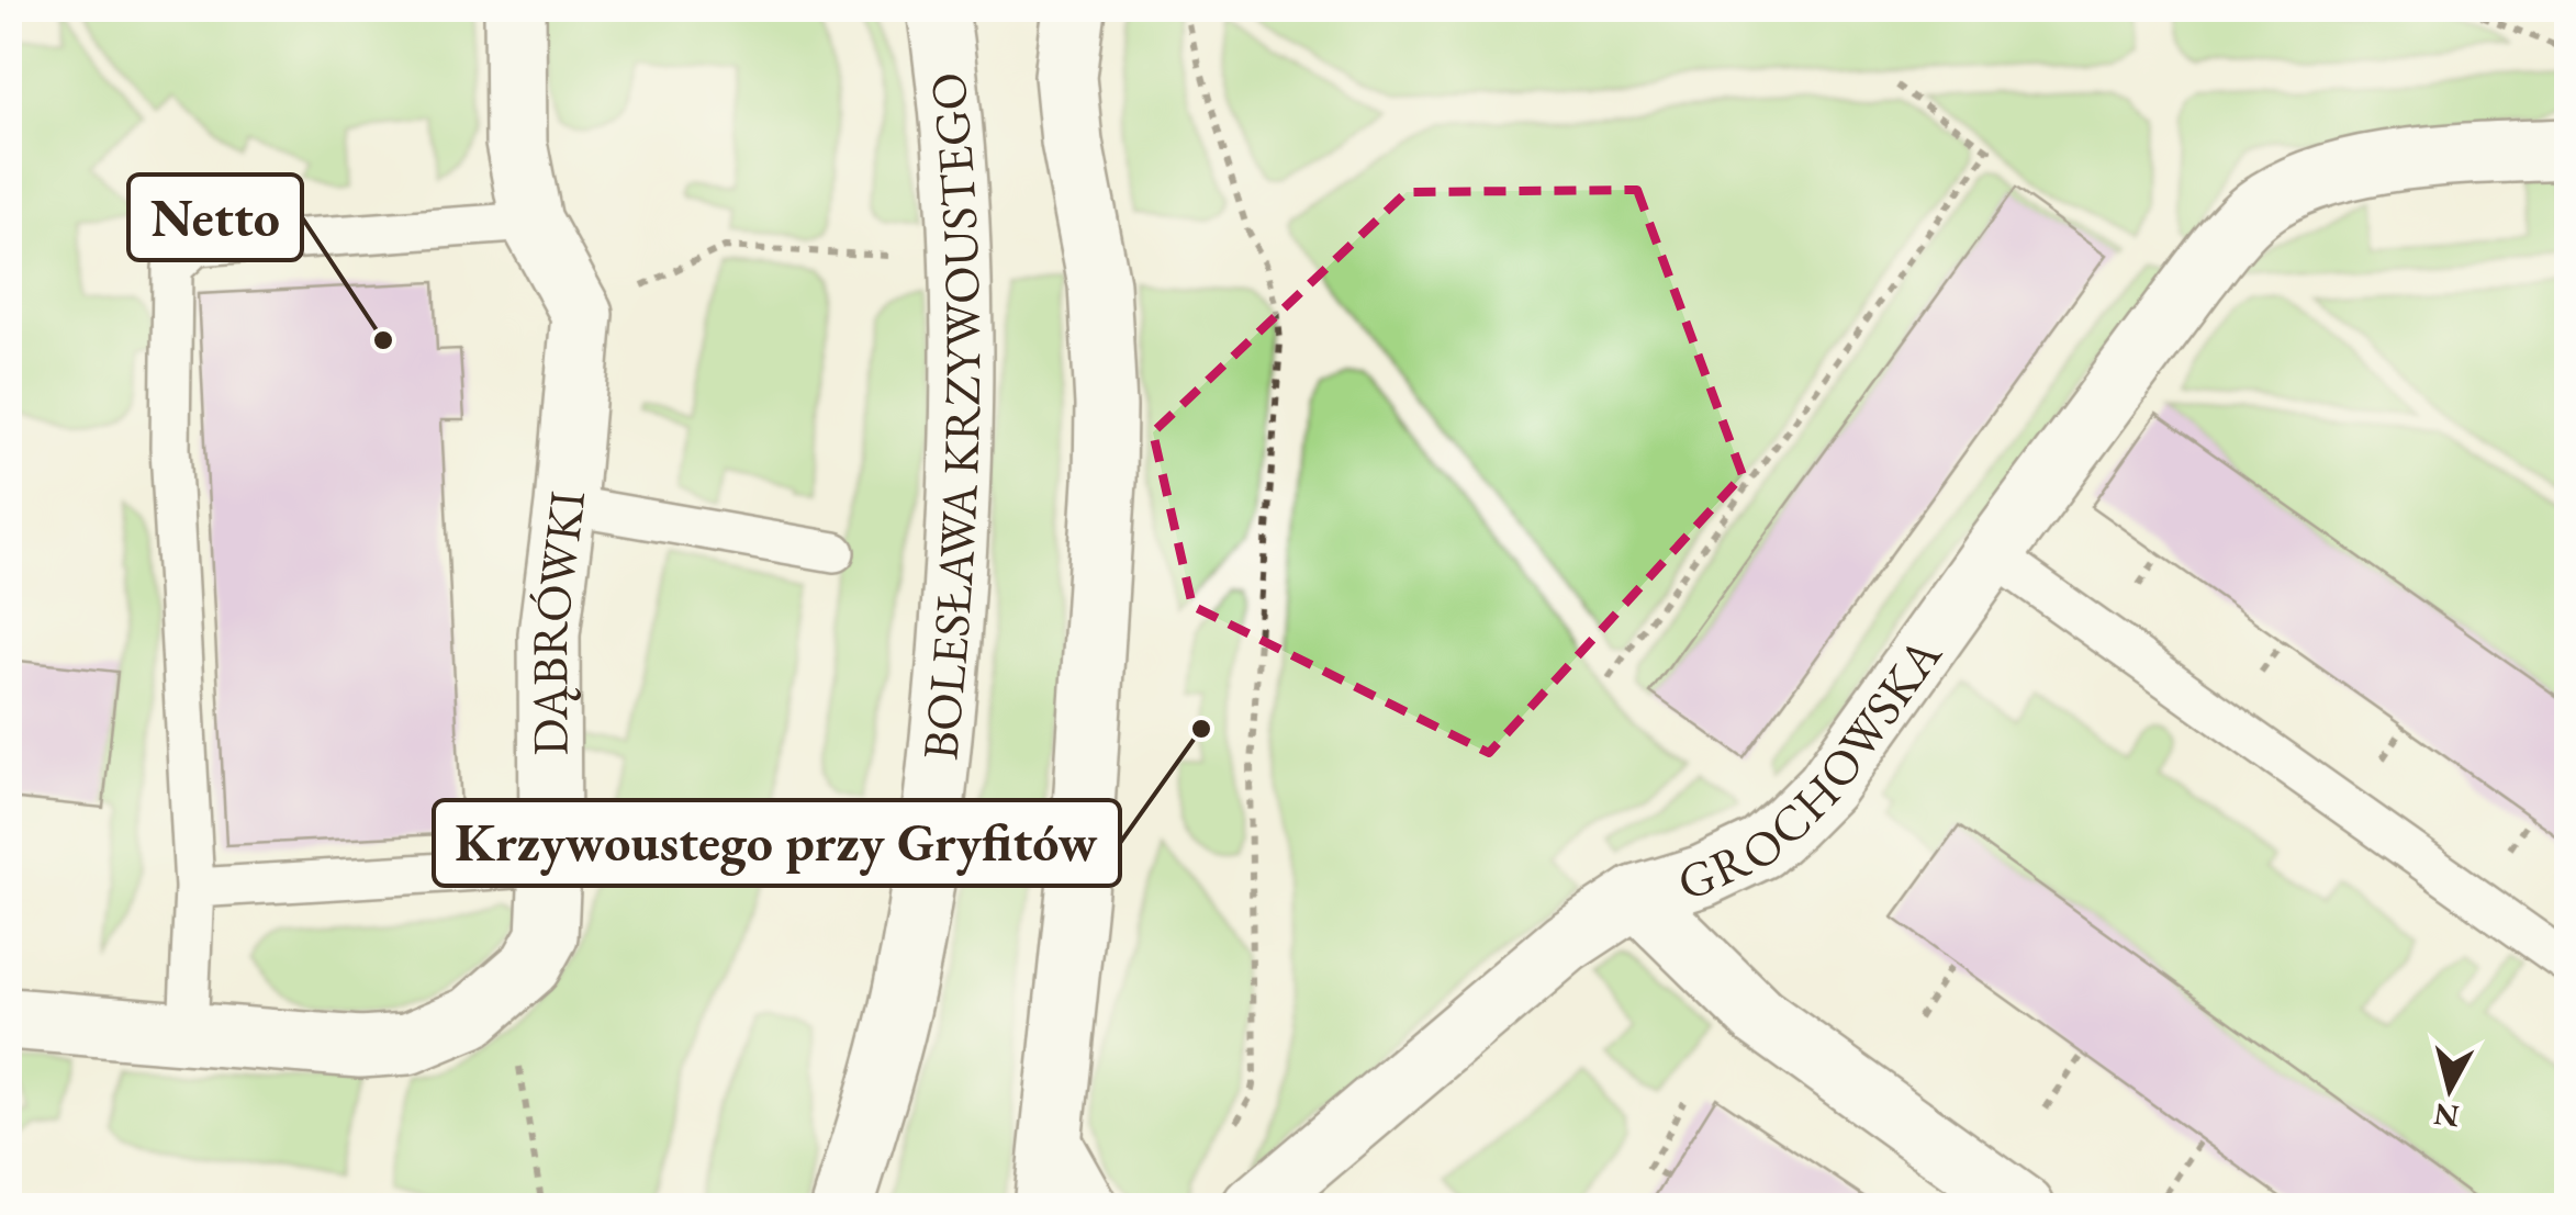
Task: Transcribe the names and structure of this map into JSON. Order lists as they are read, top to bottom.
{
  "streets": {
    "street": ["BOLESŁAWA KRZYWOUSTEGO", "DĄBRÓWKI", "GROCHOWSKA"]
  },
  "places": ["Netto", "Krzywoustego przy Gryfitów"],
  "north": "bottom"
}
